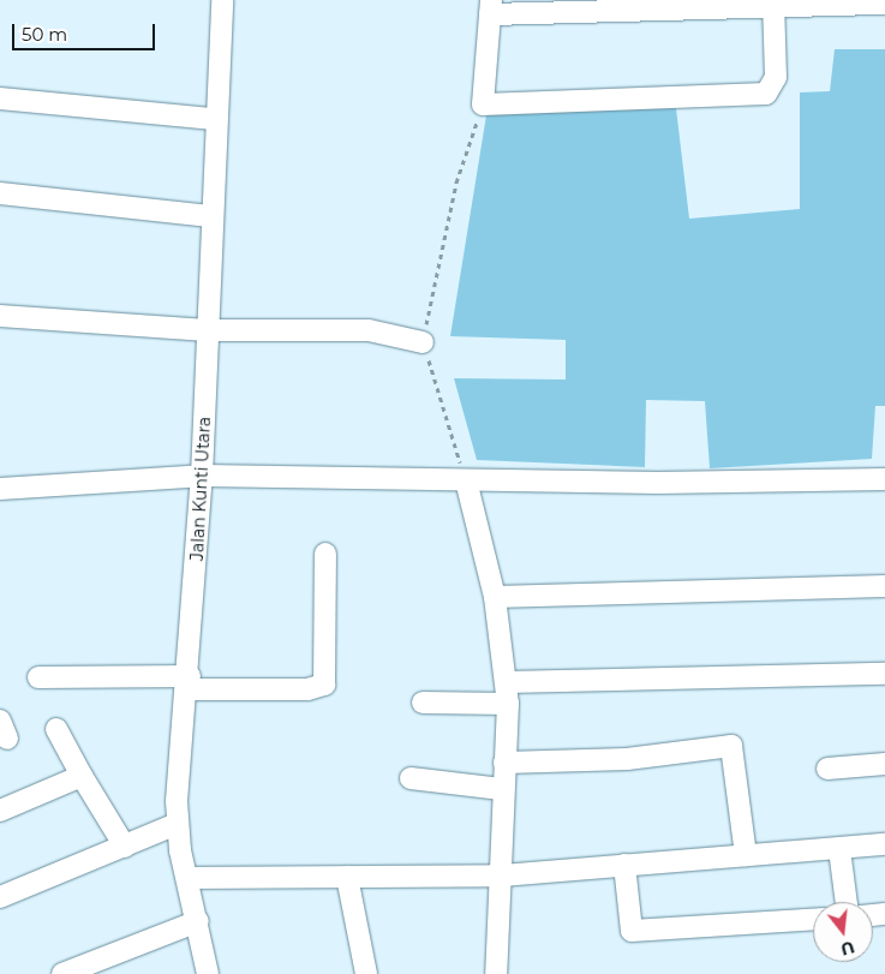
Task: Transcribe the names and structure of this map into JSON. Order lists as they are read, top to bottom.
{
  "streets": {
    "street": ["Jalan Kunti Utara"]
  },
  "scale_bar": "50 m",
  "north": "bottom"
}
